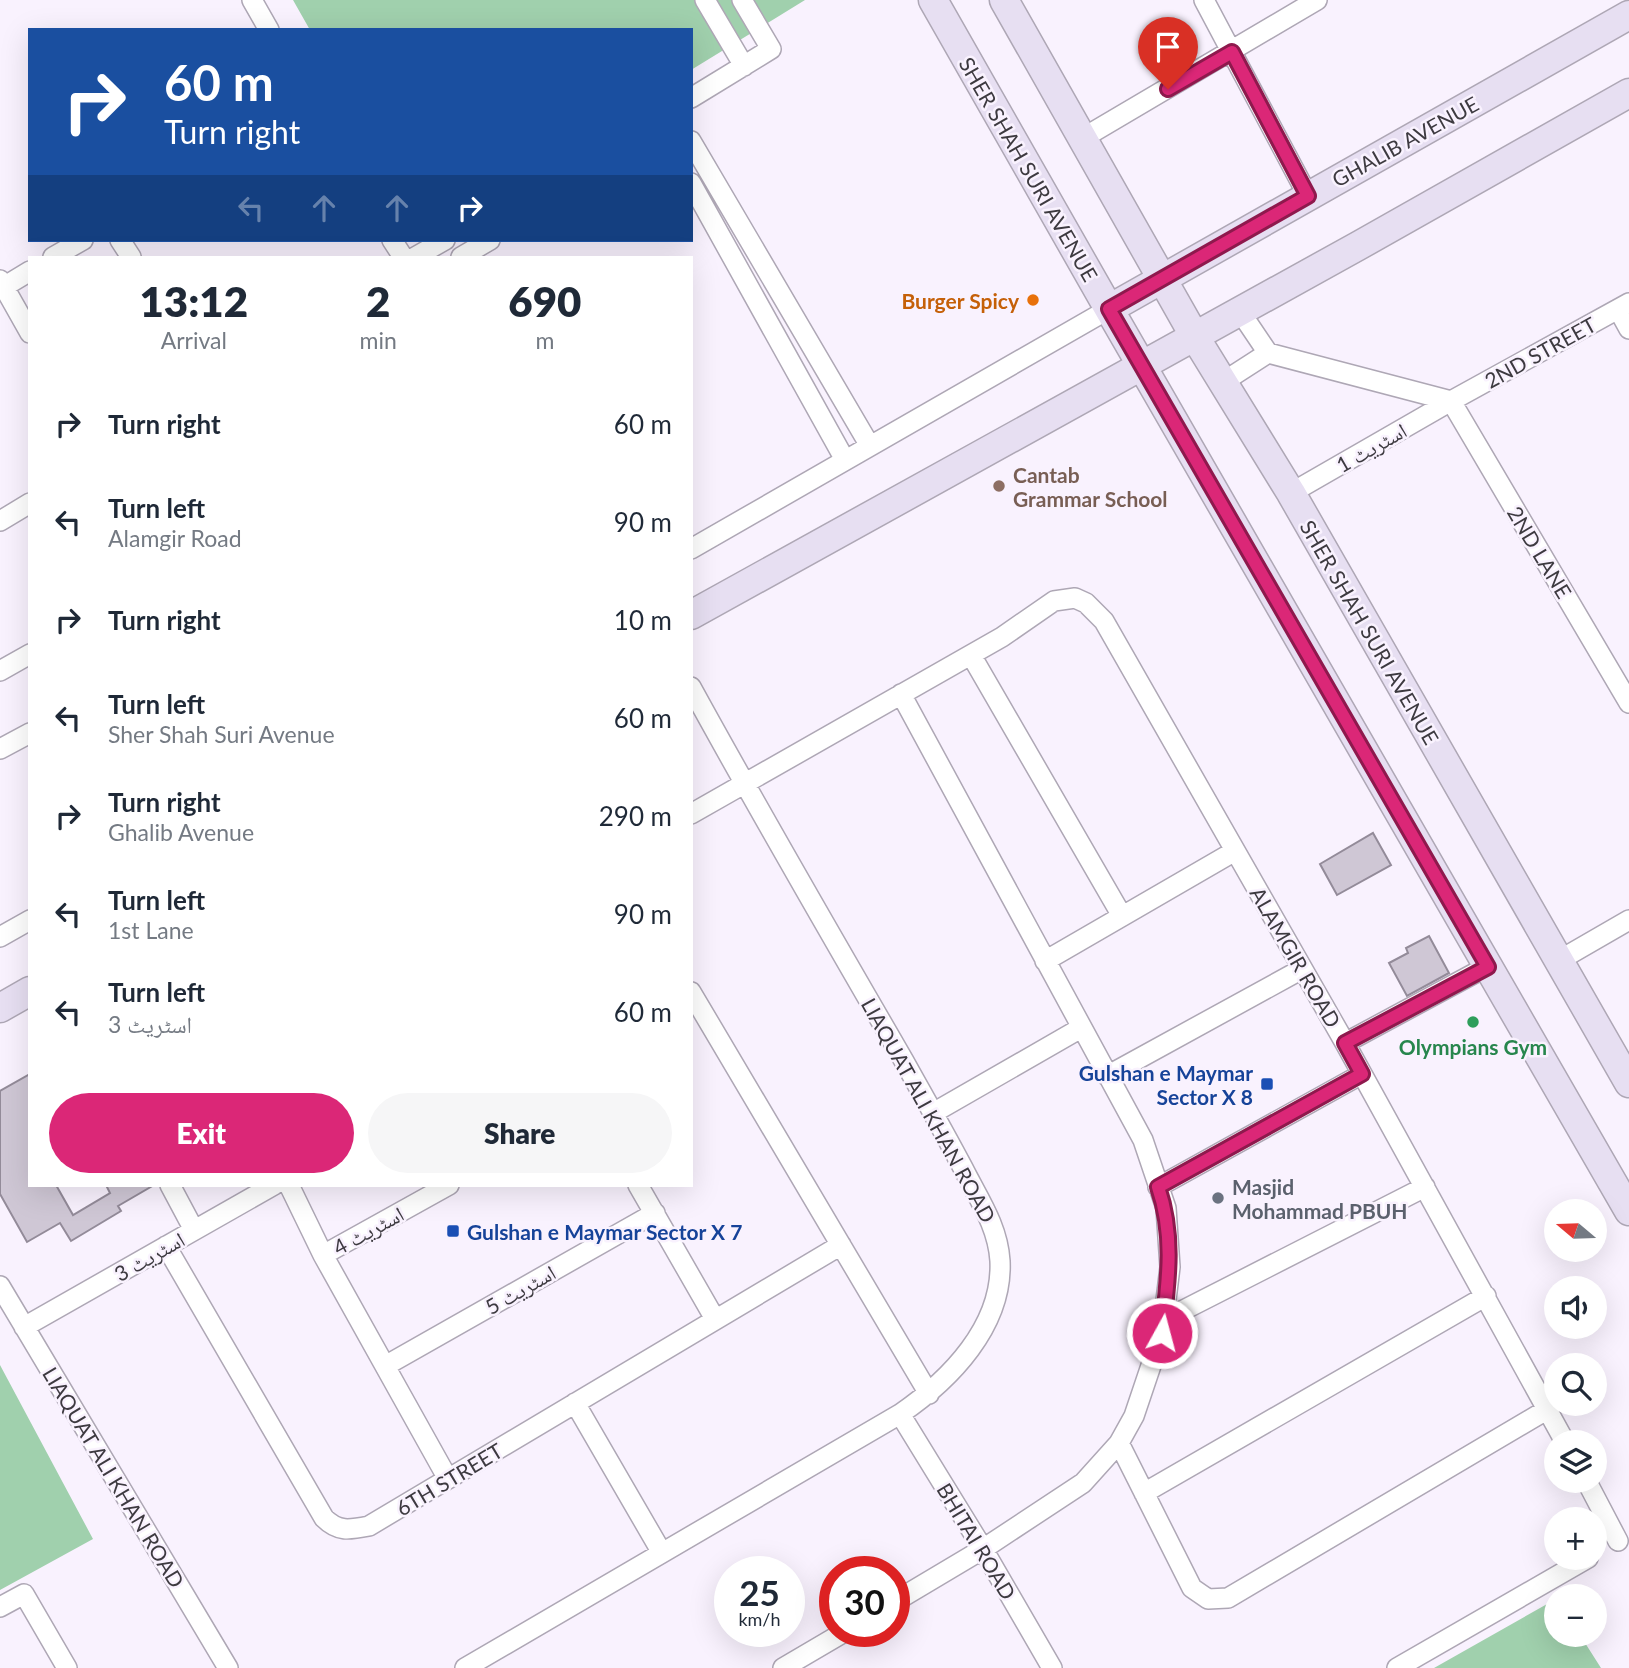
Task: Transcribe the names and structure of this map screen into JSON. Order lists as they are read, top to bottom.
{
  "streets": {
    "street": [
      "GHALIB AVENUE",
      "SHER SHAH SURI AVENUE",
      "2ND STREET",
      "اسٹریٹ 1",
      "2ND LANE",
      "ALAMGIR ROAD",
      "LIAQUAT ALI KHAN ROAD",
      "اسٹریٹ 4",
      "اسٹریٹ 3",
      "اسٹریٹ 5",
      "6TH STREET",
      "BHITAI ROAD"
    ]
  },
  "crossings": [
    ["GHALIB AVENUE", "SHER SHAH SURI AVENUE"],
    ["SHER SHAH SURI AVENUE", "اسٹریٹ 1"],
    ["2ND STREET", "اسٹریٹ 1"],
    ["2ND STREET", "2ND LANE"],
    ["اسٹریٹ 1", "2ND LANE"],
    ["LIAQUAT ALI KHAN ROAD", "اسٹریٹ 3"],
    ["LIAQUAT ALI KHAN ROAD", "BHITAI ROAD"],
    ["اسٹریٹ 3", "6TH STREET"]
  ],
  "places": {
    "other": [
      "Burger Spicy",
      "Cantab Grammar School",
      "Olympians Gym",
      "Masjid Mohammad PBUH"
    ],
    "transit": ["Gulshan e Maymar Sector X 8", "Gulshan e Maymar Sector X 7"]
  },
  "north": "left",
  "page": {
    "turn": ["60 m", "Turn right"],
    "eta": [
      "13:12",
      "Arrival",
      "2",
      "min",
      "690",
      "m"
    ],
    "list": [
      {
        "name": "Turn right",
        "value": "60 m"
      },
      {
        "name": "Turn left",
        "note": "Alamgir Road",
        "value": "90 m"
      },
      {
        "name": "Turn right",
        "value": "10 m"
      },
      {
        "name": "Turn left",
        "note": "Sher Shah Suri Avenue",
        "value": "60 m"
      },
      {
        "name": "Turn right",
        "note": "Ghalib Avenue",
        "value": "290 m"
      },
      {
        "name": "Turn left",
        "note": "1st Lane",
        "value": "90 m"
      },
      {
        "name": "Turn left",
        "note": "اسٹریٹ 3",
        "value": "60 m"
      }
    ],
    "buttons": ["Exit", "Share"],
    "map_buttons": ["+", "−"],
    "speed": "25 km/h",
    "limit": "30"
  }
}
